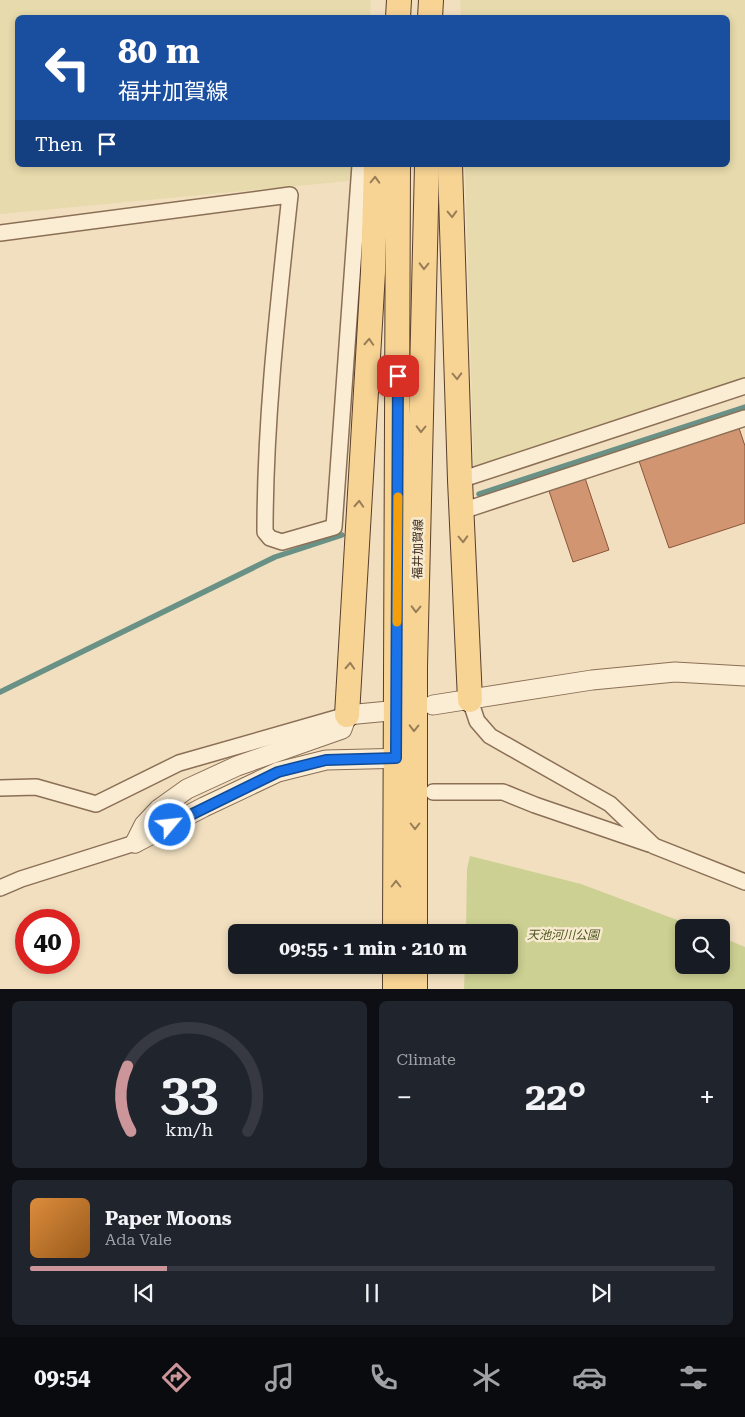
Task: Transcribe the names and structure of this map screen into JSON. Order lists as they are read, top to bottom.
{
  "streets": {
    "main road": ["福井加賀線"]
  },
  "parks": ["天池河川公園"],
  "page": {
    "turn": ["80 m", "福井加賀線"],
    "then": "Then",
    "limit": "40",
    "trip": "09:55 · 1 min · 210 m",
    "tile": "Climate",
    "heat": ["−", "22°", "+"],
    "song": ["Paper Moons", "Ada Vale"],
    "tabs": "09:54",
    "gauge": ["33", "km/h"]
  }
}
